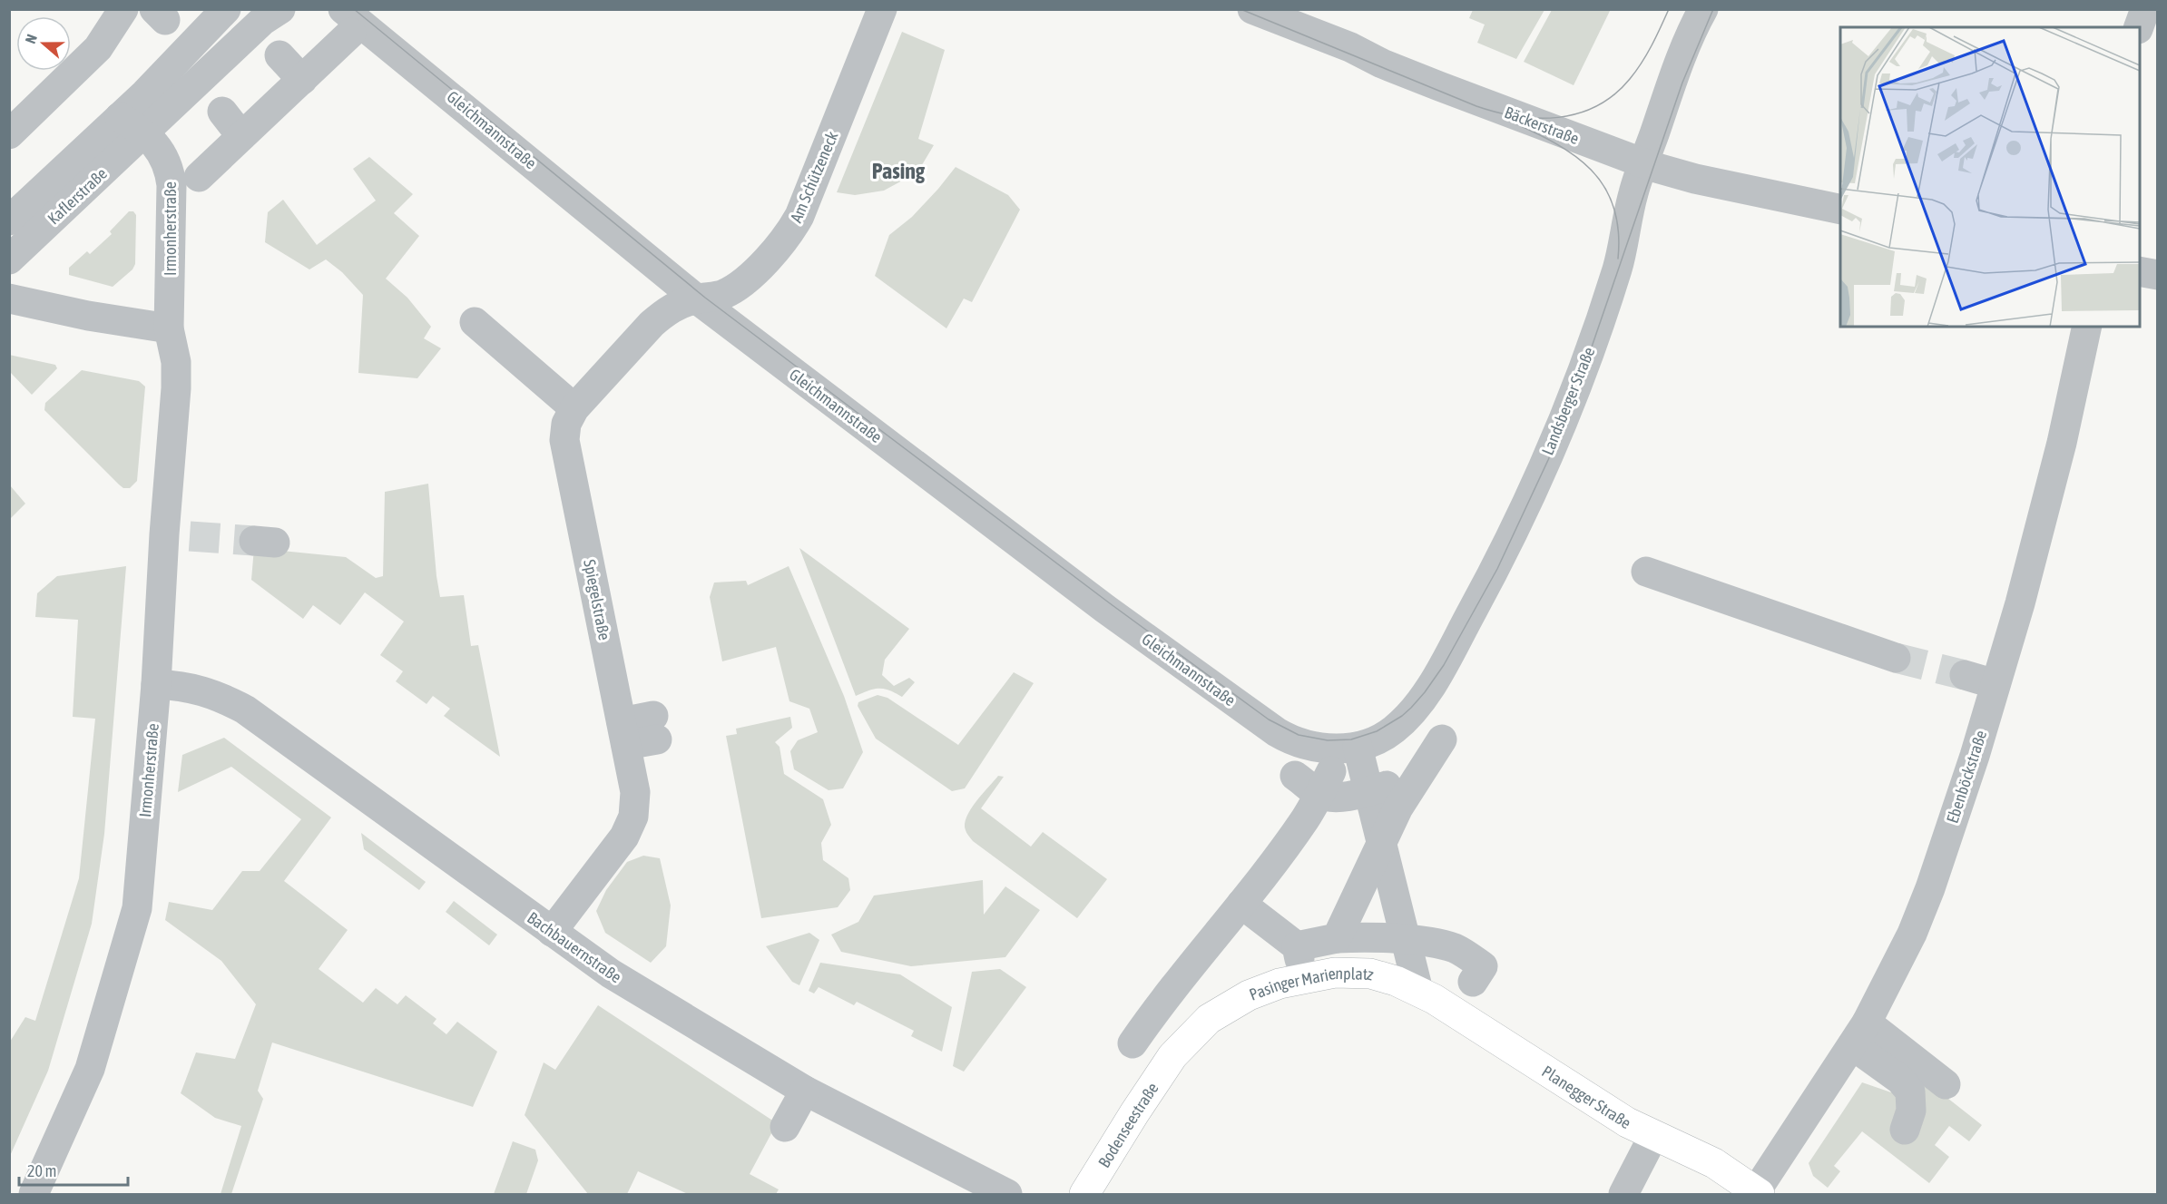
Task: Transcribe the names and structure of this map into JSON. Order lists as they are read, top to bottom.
{
  "streets": {
    "main road": ["Pasinger Marienplatz", "Planegger Straße", "Bodenseestraße"],
    "street": [
      "Bäckerstraße",
      "Gleichmannstraße",
      "Am Schützeneck",
      "Kaflerstraße",
      "Irmonherstraße",
      "Landsberger Straße",
      "Spiegelstraße",
      "Ebenböckstraße",
      "Bachbauernstraße"
    ]
  },
  "crossings": [
    ["Bäckerstraße", "Landsberger Straße"],
    ["Gleichmannstraße", "Am Schützeneck"],
    ["Gleichmannstraße", "Landsberger Straße"],
    ["Gleichmannstraße", "Spiegelstraße"],
    ["Am Schützeneck", "Spiegelstraße"],
    ["Kaflerstraße", "Irmonherstraße"],
    ["Irmonherstraße", "Bachbauernstraße"],
    ["Spiegelstraße", "Bachbauernstraße"],
    ["Ebenböckstraße", "Planegger Straße"],
    ["Pasinger Marienplatz", "Planegger Straße"],
    ["Pasinger Marienplatz", "Bodenseestraße"]
  ],
  "districts": ["Pasing"],
  "scale_bar": "20 m",
  "north": "left"
}
